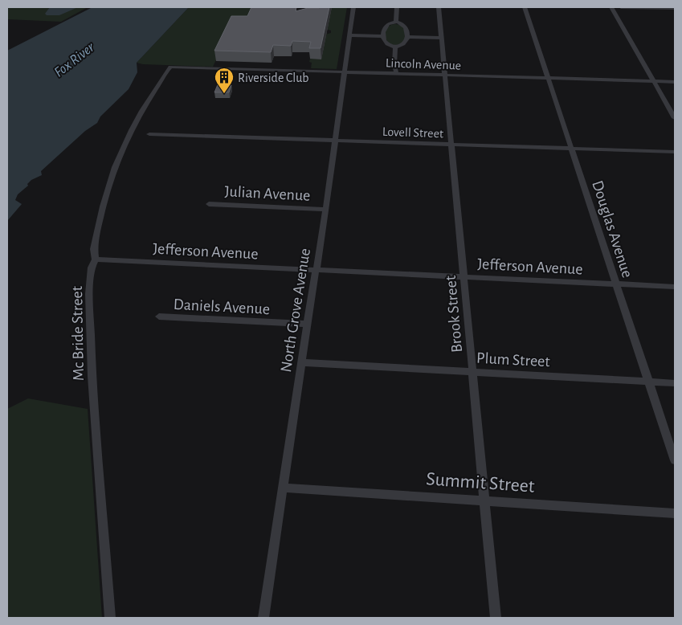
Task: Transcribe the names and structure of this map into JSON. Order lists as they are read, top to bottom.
{
  "streets": {
    "street": [
      "Lincoln Avenue",
      "Lovell Street",
      "Julian Avenue",
      "Douglas Avenue",
      "Jefferson Avenue",
      "Daniels Avenue",
      "North Grove Avenue",
      "Brook Street",
      "Mc Bride Street",
      "Plum Street",
      "Summit Street"
    ]
  },
  "crossings": [
    ["Lincoln Avenue", "Douglas Avenue"],
    ["Lincoln Avenue", "North Grove Avenue"],
    ["Lincoln Avenue", "Brook Street"],
    ["Lincoln Avenue", "Mc Bride Street"],
    ["Lovell Street", "Douglas Avenue"],
    ["Lovell Street", "North Grove Avenue"],
    ["Lovell Street", "Brook Street"],
    ["Julian Avenue", "North Grove Avenue"],
    ["Douglas Avenue", "Jefferson Avenue"],
    ["Douglas Avenue", "Plum Street"],
    ["Jefferson Avenue", "North Grove Avenue"],
    ["Jefferson Avenue", "Brook Street"],
    ["Jefferson Avenue", "Mc Bride Street"],
    ["Daniels Avenue", "North Grove Avenue"],
    ["North Grove Avenue", "Plum Street"],
    ["North Grove Avenue", "Summit Street"],
    ["Brook Street", "Plum Street"],
    ["Brook Street", "Summit Street"]
  ],
  "water": ["Fox River"],
  "places": {
    "building": ["Riverside Club"]
  }
}
